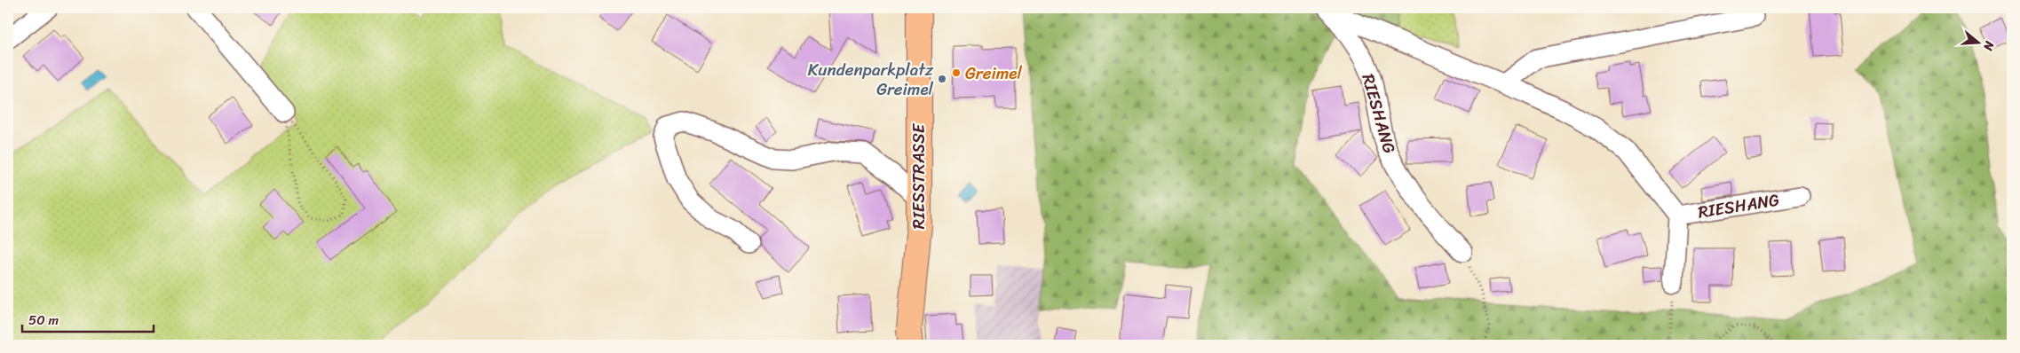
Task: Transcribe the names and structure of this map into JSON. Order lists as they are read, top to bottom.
{
  "streets": {
    "main road": ["RIESSTRASSE"],
    "street": ["RIESHANG"]
  },
  "places": ["Greimel", "Kundenparkplatz Greimel"],
  "scale_bar": "50 m",
  "north": "right"
}
